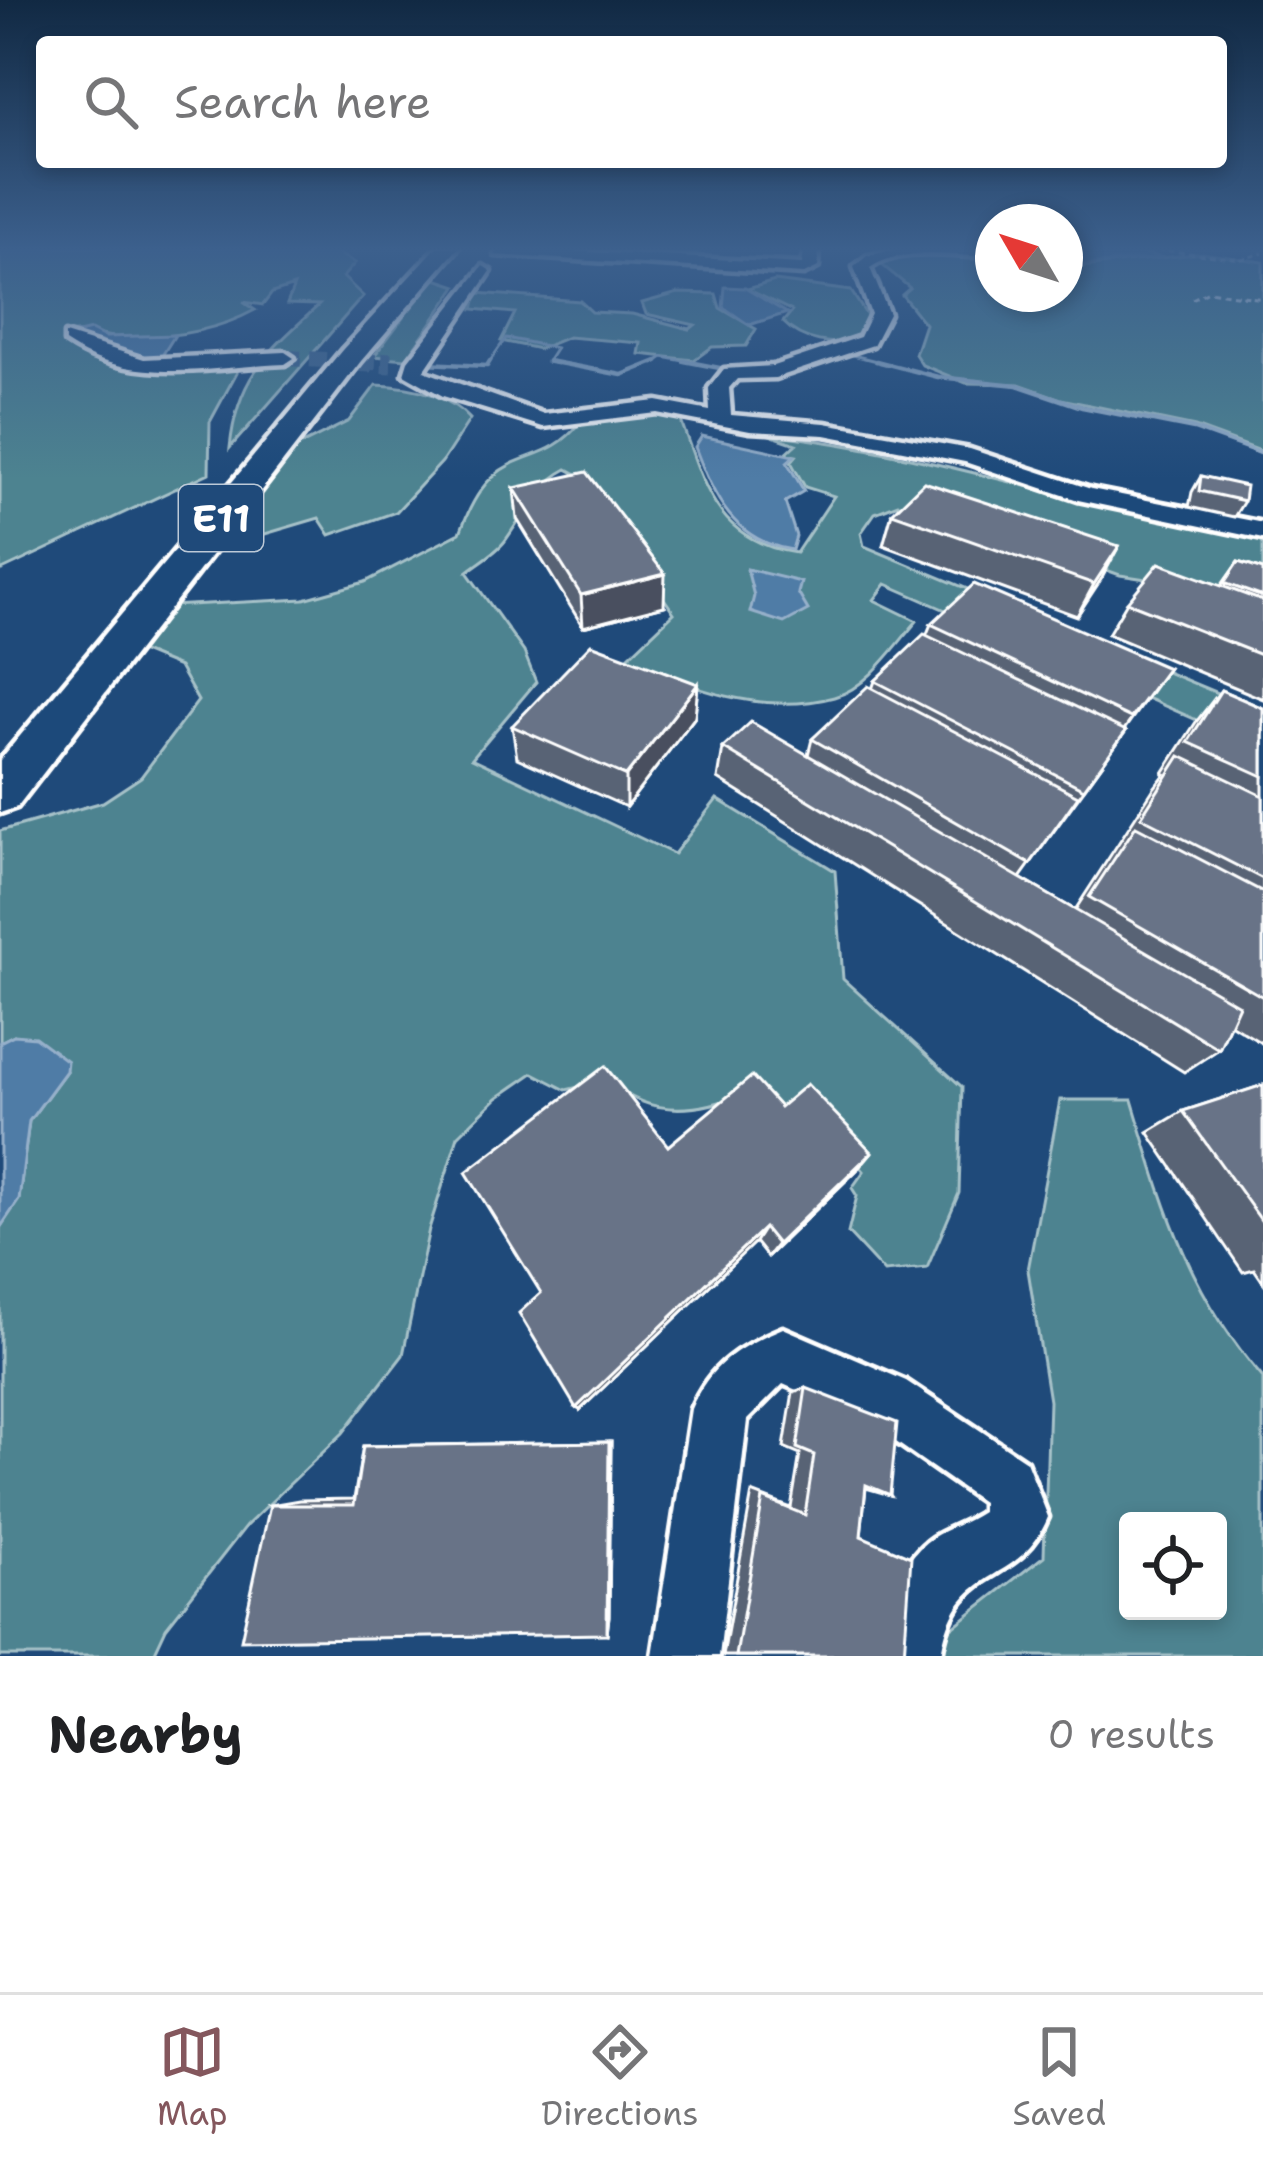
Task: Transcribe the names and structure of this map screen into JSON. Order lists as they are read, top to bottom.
{
  "streets": {
    "highway": ["E11"]
  },
  "north": "top left",
  "page": {
    "search": "Search here",
    "heading": ["Nearby", "0 results"],
    "nav": ["Map", "Directions", "Saved"]
  }
}
